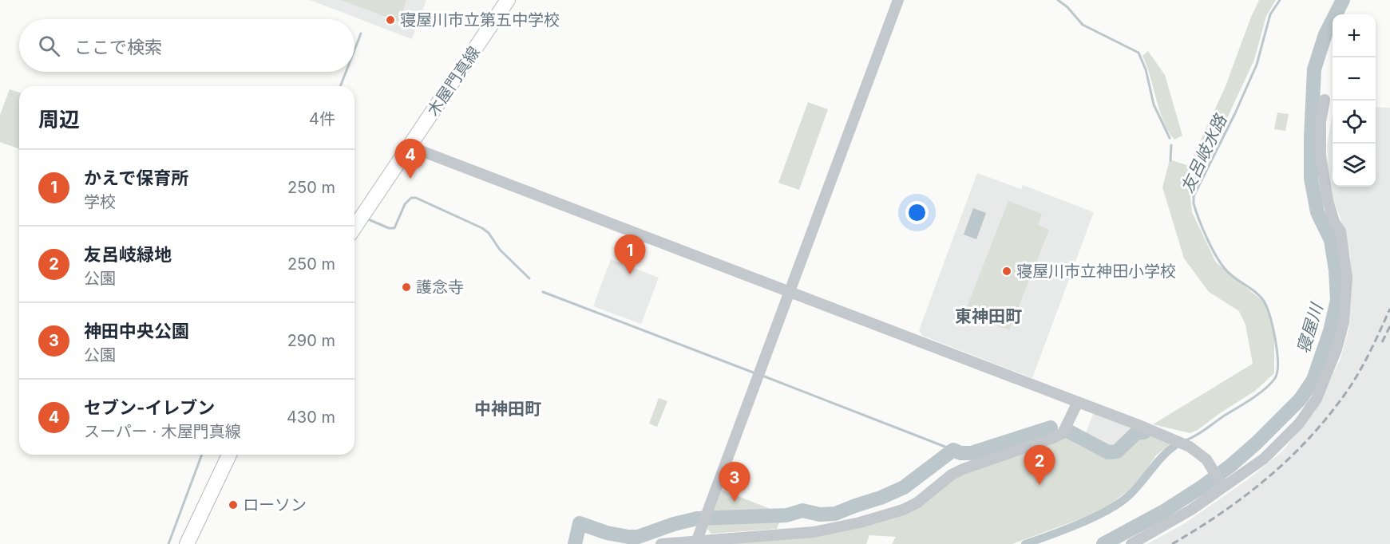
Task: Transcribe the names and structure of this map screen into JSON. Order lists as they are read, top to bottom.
{
  "streets": {
    "main road": ["木屋門真線"]
  },
  "districts": ["東神田町", "中神田町"],
  "water": ["友呂岐水路", "寝屋川"],
  "places": [
    "寝屋川市立第五中学校",
    "寝屋川市立神田小学校",
    "護念寺",
    "ローソン"
  ],
  "page": {
    "map_buttons": ["+", "−"],
    "search": "ここで検索",
    "heading": ["周辺", "4件"],
    "pins": [
      "4",
      "1",
      "2",
      "3"
    ],
    "list": [
      {
        "mark": "1",
        "name": "かえで保育所",
        "note": "学校",
        "value": "250 m"
      },
      {
        "mark": "2",
        "name": "友呂岐緑地",
        "note": "公園",
        "value": "250 m"
      },
      {
        "mark": "3",
        "name": "神田中央公園",
        "note": "公園",
        "value": "290 m"
      },
      {
        "mark": "4",
        "name": "セブン-イレブン",
        "note": "スーパー · 木屋門真線",
        "value": "430 m"
      }
    ]
  }
}
